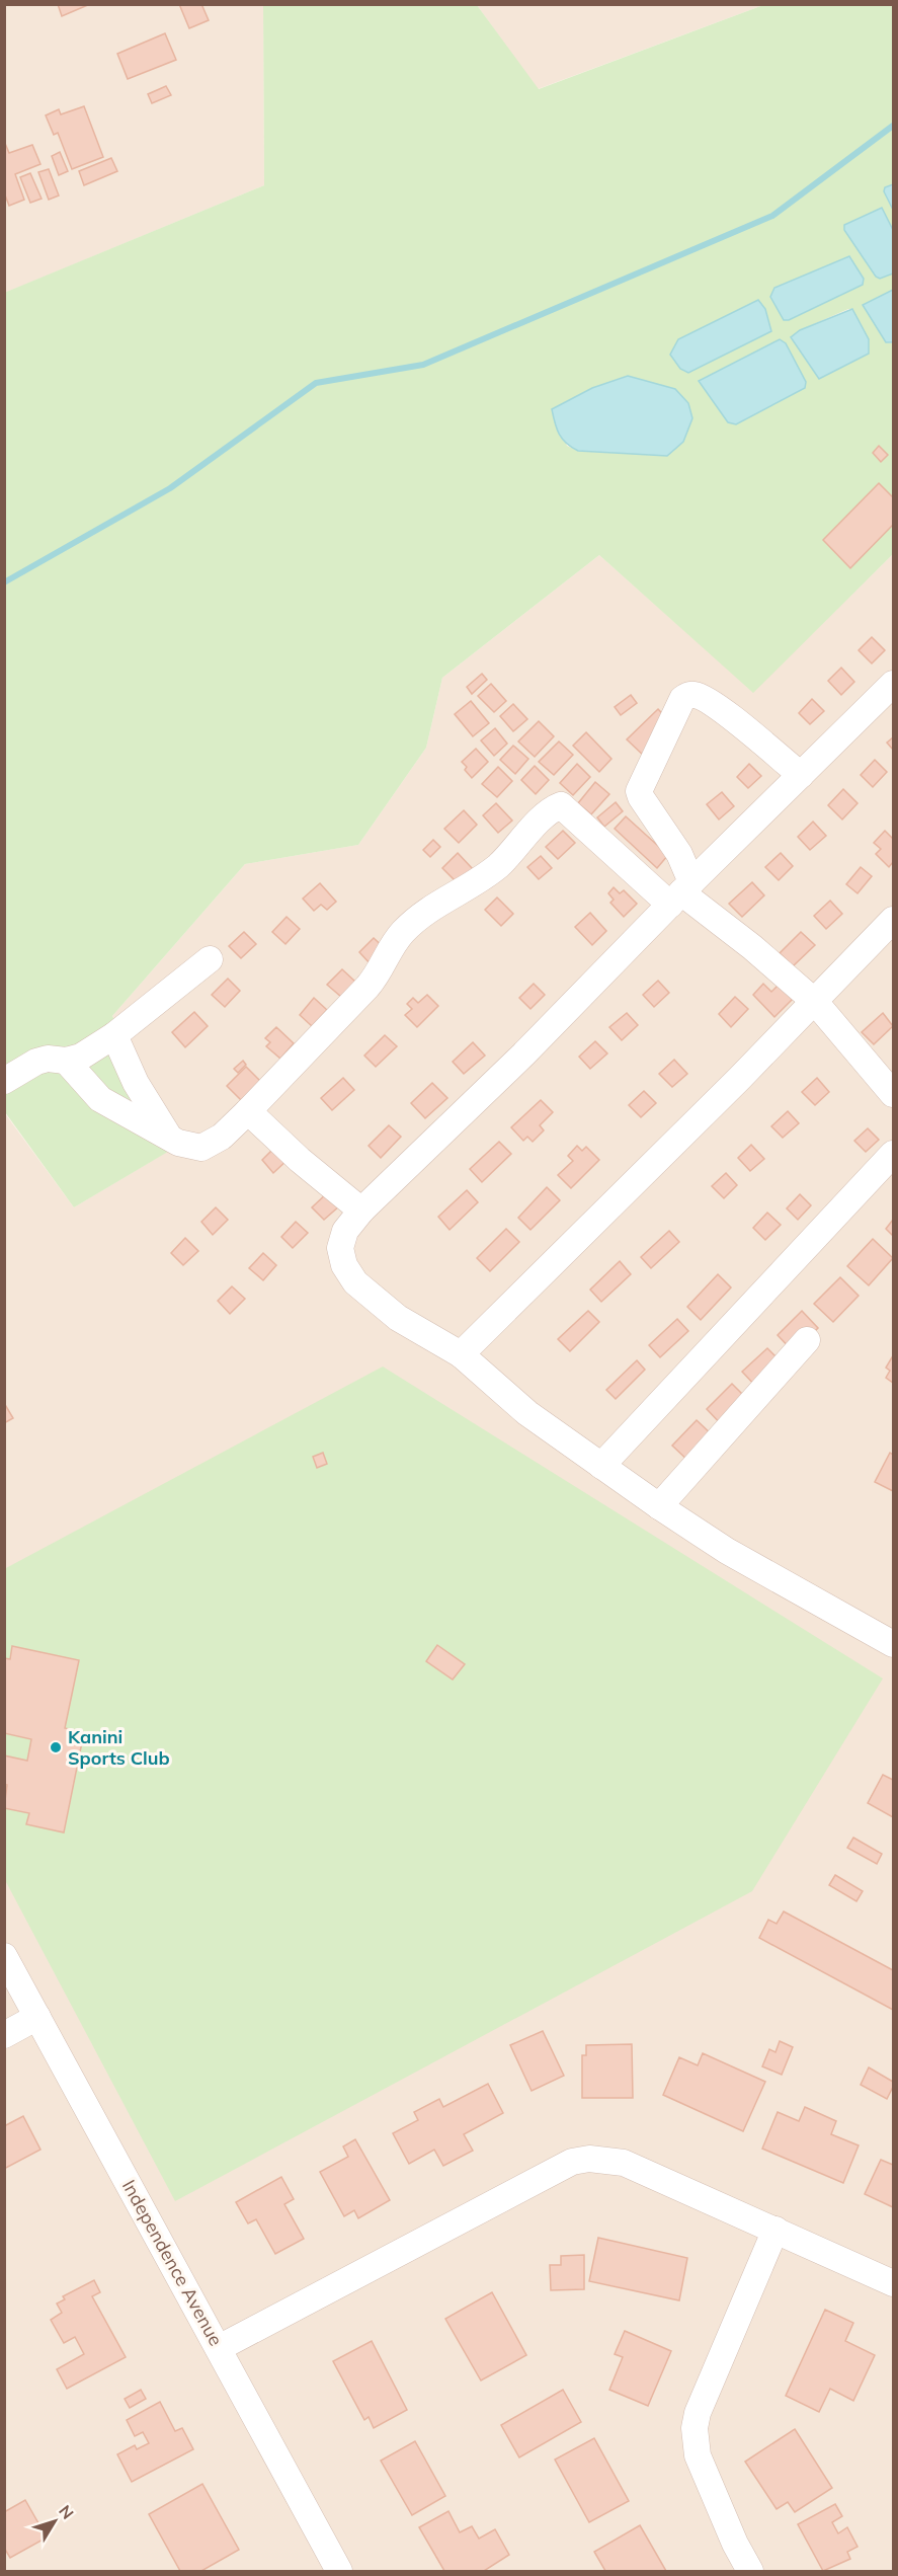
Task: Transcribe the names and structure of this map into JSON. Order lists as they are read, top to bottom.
{
  "streets": {
    "street": ["Independence Avenue"]
  },
  "places": ["Kanini Sports Club"],
  "north": "top right"
}
